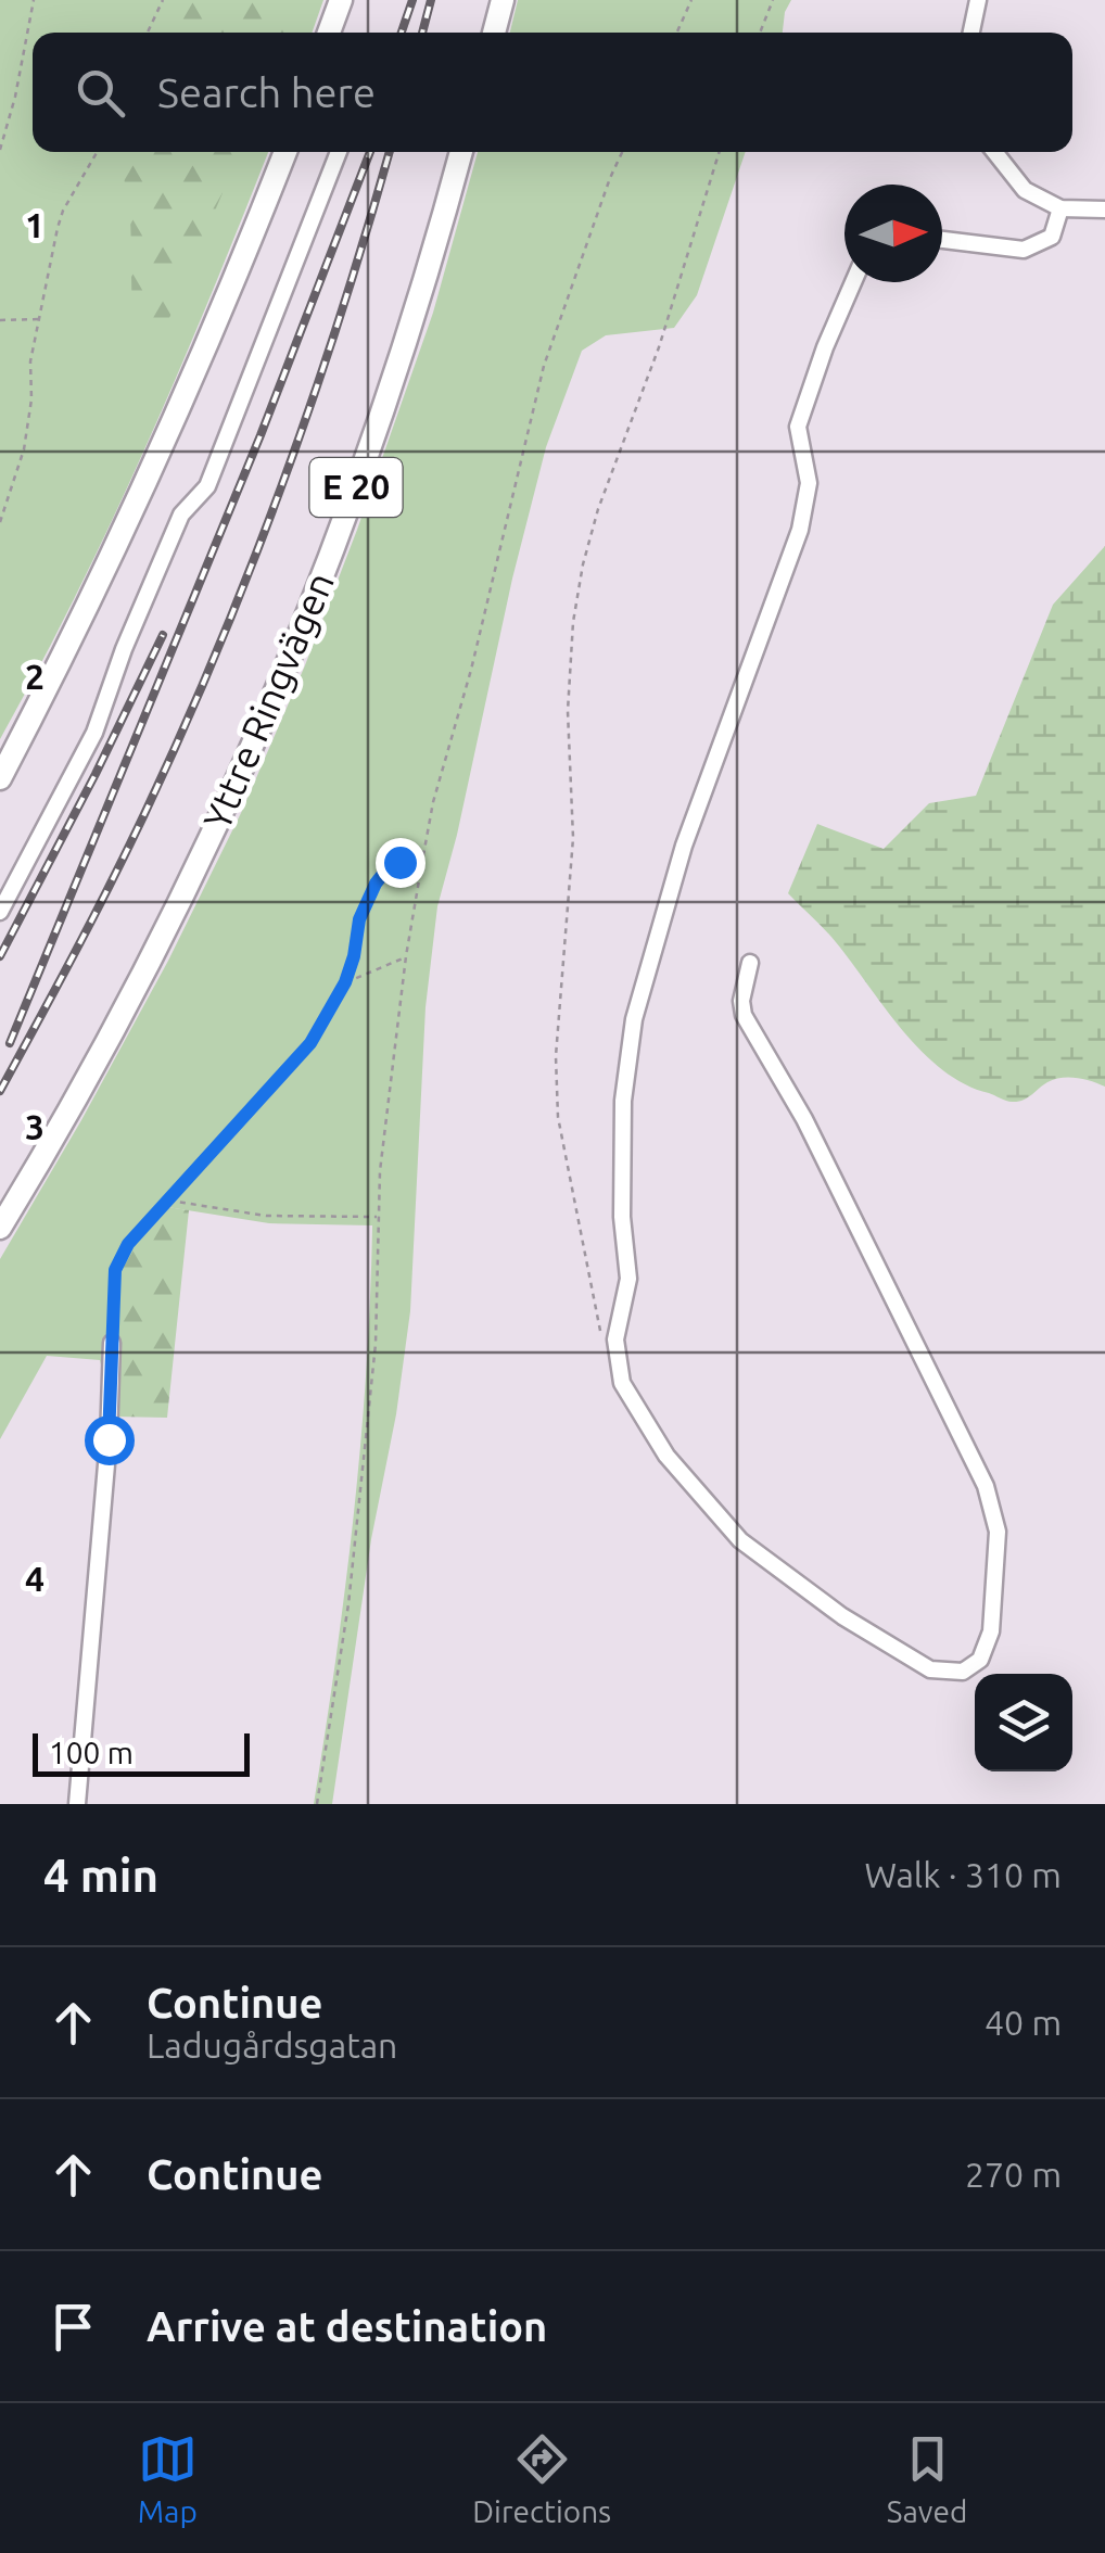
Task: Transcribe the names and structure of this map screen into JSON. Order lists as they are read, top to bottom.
{
  "streets": {
    "highway": ["E 20", "Yttre Ringvägen"]
  },
  "scale_bar": "100 m",
  "north": "right",
  "page": {
    "search": "Search here",
    "scale": "100 m",
    "heading": ["4 min", "Walk · 310 m"],
    "list": [
      ["Continue", "Ladugårdsgatan", "40 m"],
      ["Continue", "270 m"],
      "Arrive at destination"
    ],
    "nav": ["Map", "Directions", "Saved"]
  },
  "grid": {
    "rows": [
      "1",
      "2",
      "3",
      "4"
    ]
  }
}
